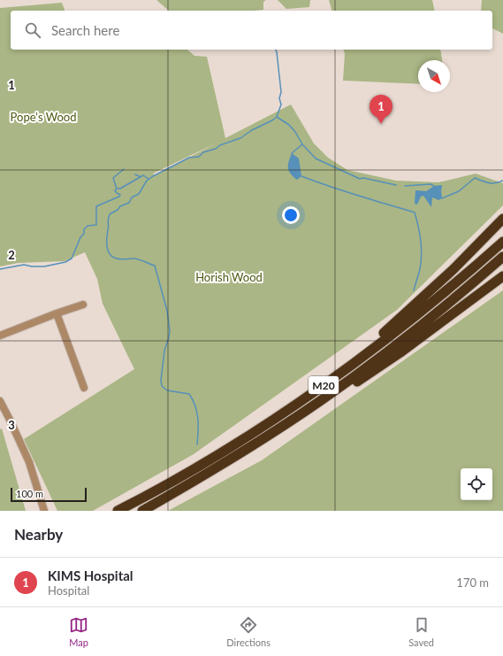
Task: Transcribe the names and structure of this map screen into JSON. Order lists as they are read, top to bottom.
{
  "streets": {
    "highway": ["M20"]
  },
  "parks": ["Pope's Wood", "Horish Wood"],
  "scale_bar": "100 m",
  "north": "bottom right",
  "page": {
    "search": "Search here",
    "pins": "1",
    "scale": "100 m",
    "heading": "Nearby",
    "list": [
      {
        "mark": "1",
        "name": "KIMS Hospital",
        "note": "Hospital",
        "value": "170 m"
      }
    ],
    "nav": ["Map", "Directions", "Saved"]
  },
  "grid": {
    "rows": ["1", "2", "3"]
  }
}
